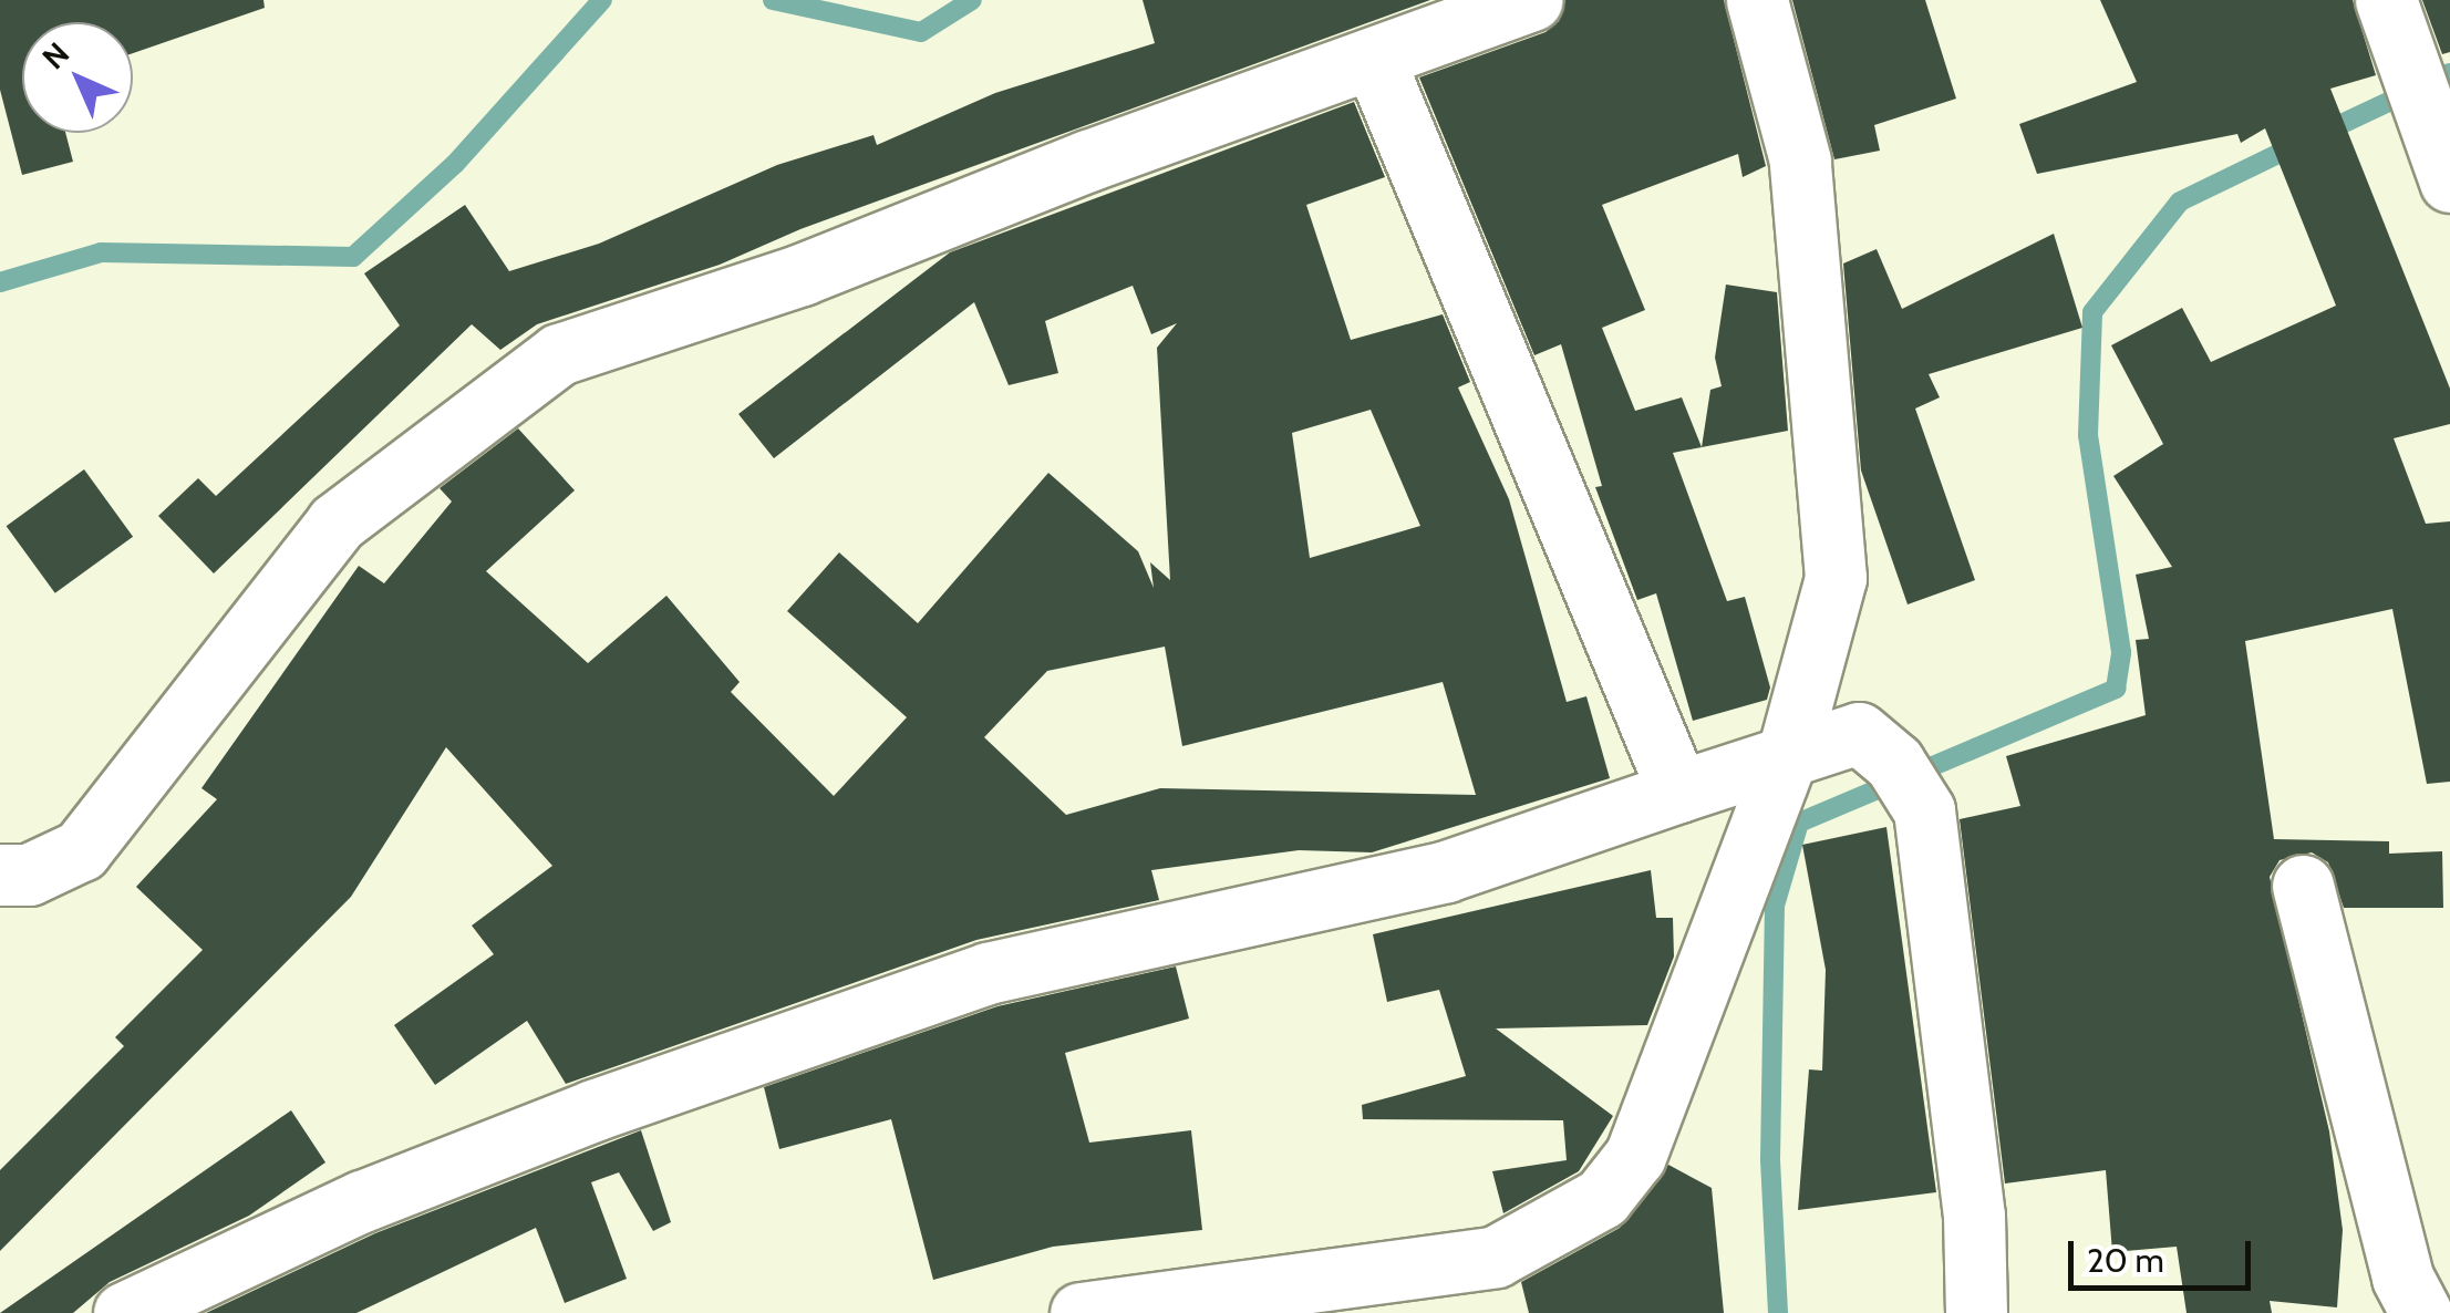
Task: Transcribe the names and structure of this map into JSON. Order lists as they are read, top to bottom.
{
  "scale_bar": "20 m",
  "north": "top left"
}
